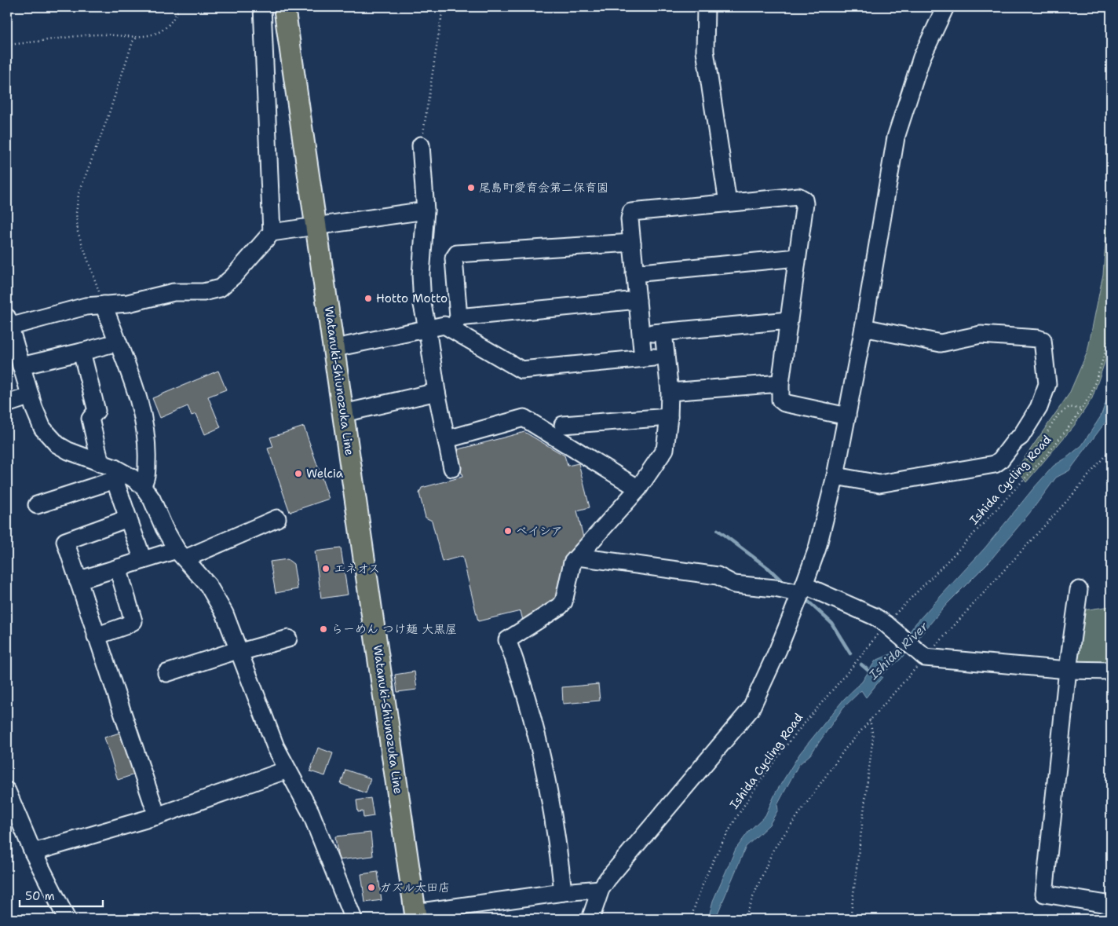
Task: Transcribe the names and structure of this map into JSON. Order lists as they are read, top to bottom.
{
  "streets": {
    "main road": ["Watanuki-Shiunozuka Line"],
    "path": ["Ishida Cycling Road"]
  },
  "water": ["Ishida River"],
  "places": [
    "尾島町愛育会第二保育園",
    "Hotto Motto",
    "Welcia",
    "ベイシア",
    "エネオス",
    "らーめん つけ麺 大黒屋",
    "ガズル太田店"
  ],
  "scale_bar": "50 m"
}
